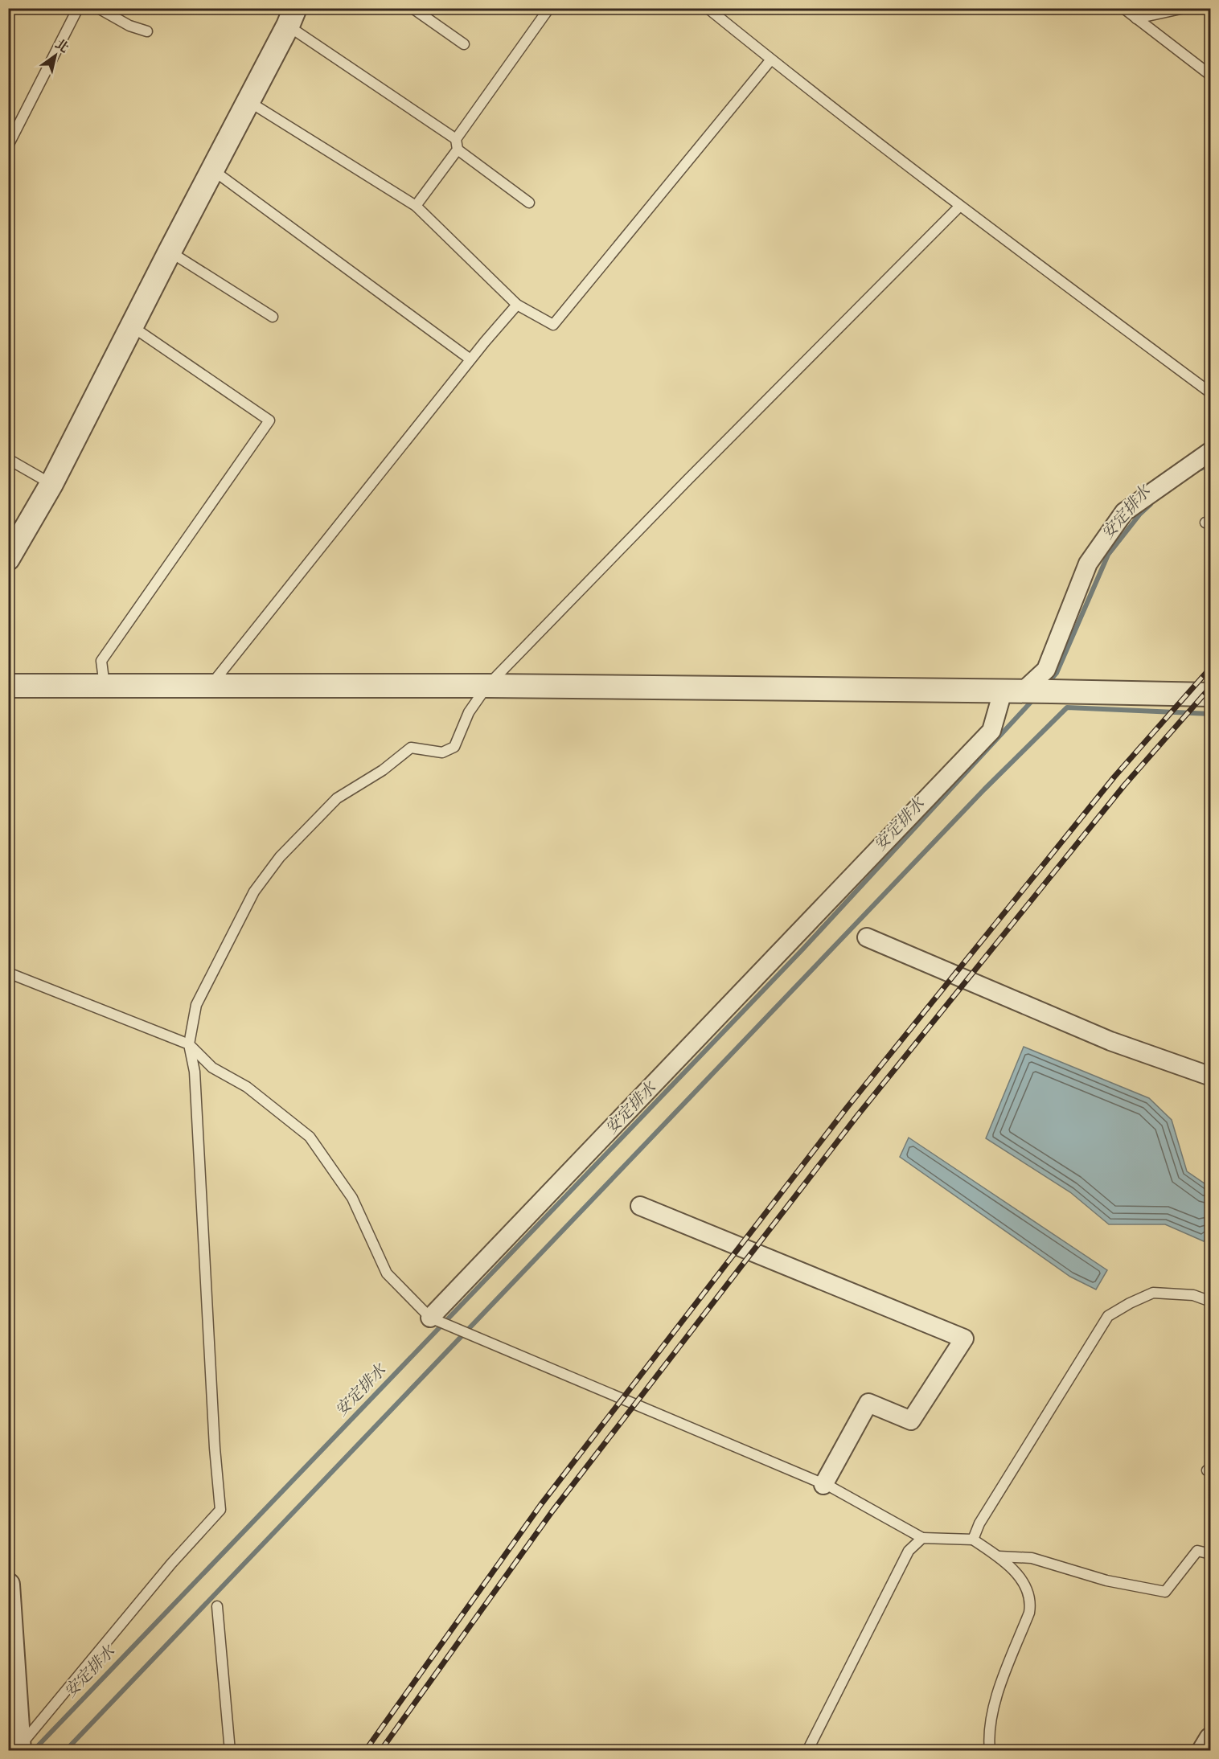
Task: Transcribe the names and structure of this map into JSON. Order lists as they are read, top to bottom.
{
  "water": ["安定排水"],
  "north": "top right"
}
